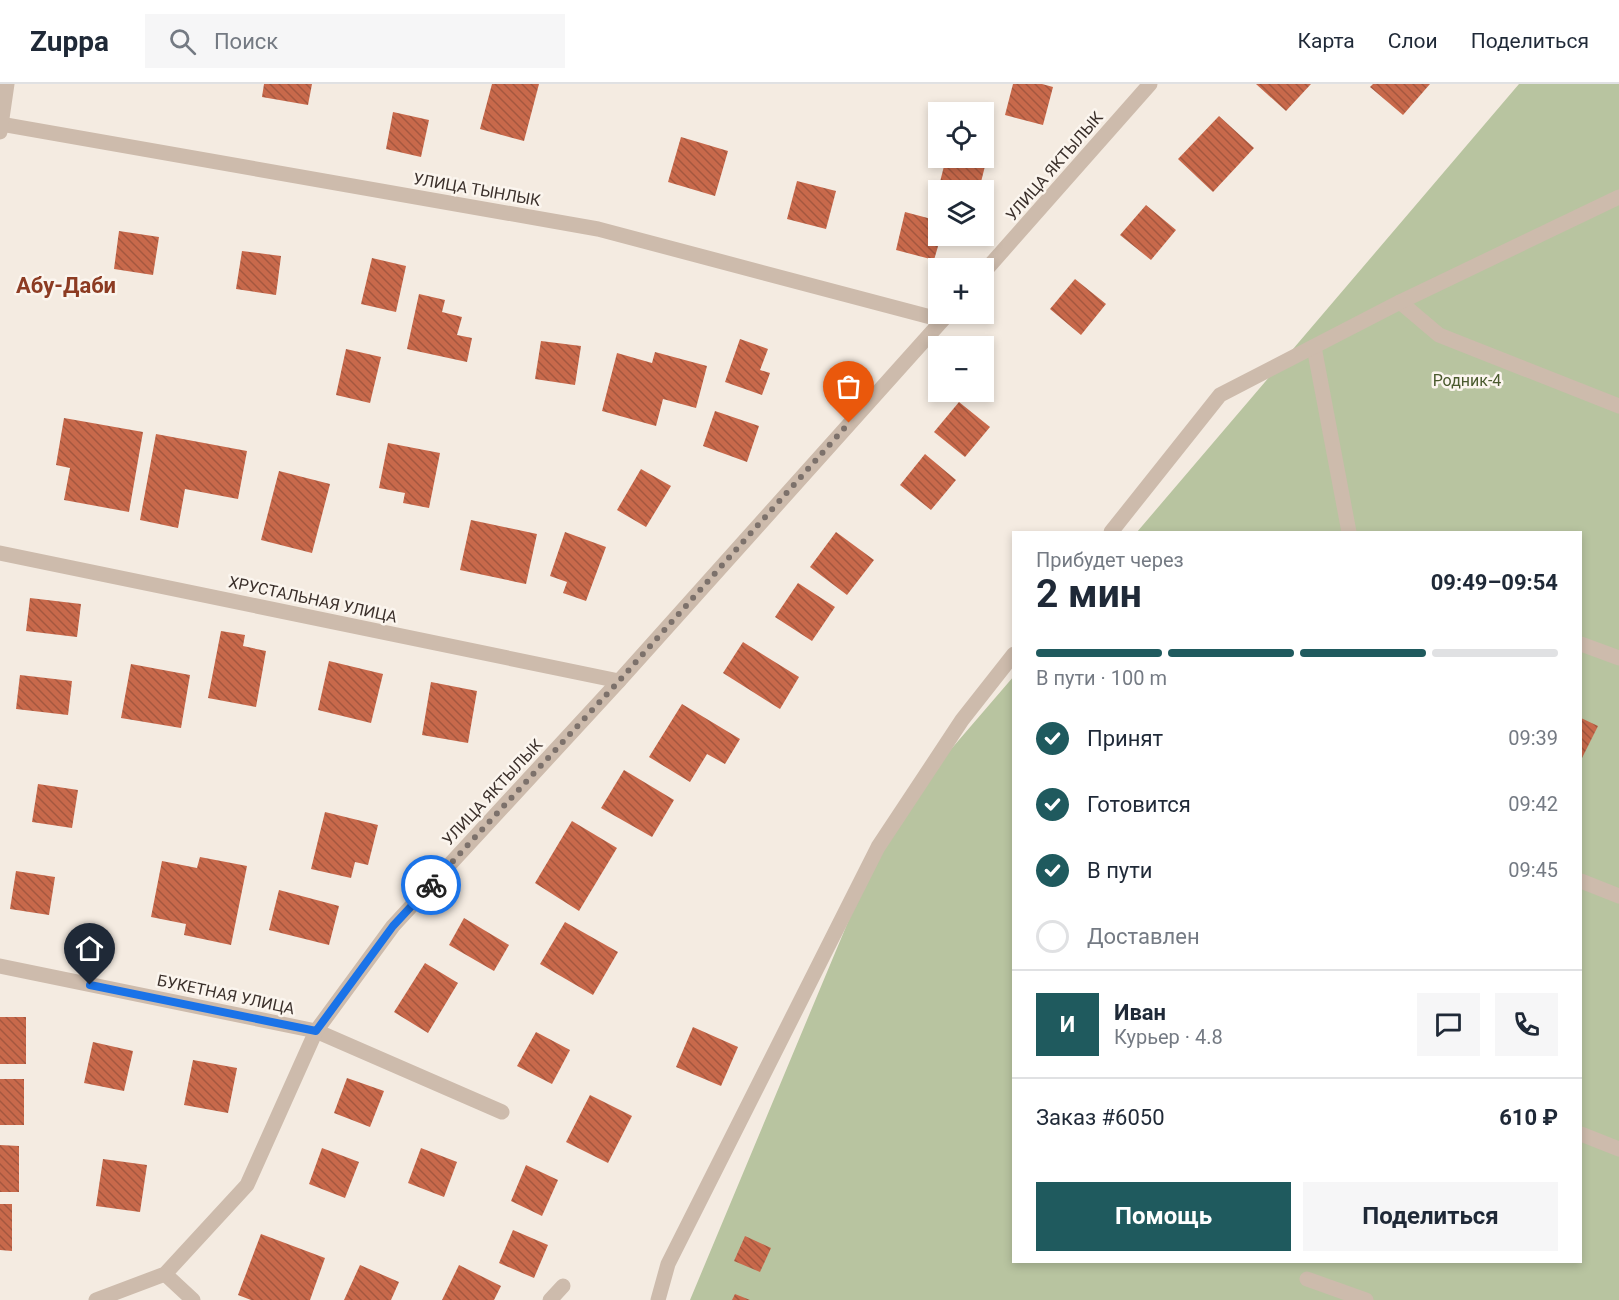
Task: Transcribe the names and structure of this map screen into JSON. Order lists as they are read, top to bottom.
{
  "streets": {
    "street": [
      "УЛИЦА ЯКТЫЛЫК",
      "УЛИЦА ТЫНЛЫК",
      "ХРУСТАЛЬНАЯ УЛИЦА",
      "БУКЕТНАЯ УЛИЦА"
    ]
  },
  "crossings": [
    ["УЛИЦА ЯКТЫЛЫК", "ХРУСТАЛЬНАЯ УЛИЦА"],
    ["УЛИЦА ЯКТЫЛЫК", "БУКЕТНАЯ УЛИЦА"]
  ],
  "districts": ["Абу-Даби"],
  "parks": ["Родник-4"],
  "page": {
    "header": "Zuppa",
    "search": "Поиск",
    "nav": ["Карта", "Слои", "Поделиться"],
    "map_buttons": ["+", "−"],
    "heading": ["2 мин", "Прибудет через", "09:49–09:54"],
    "panel": [
      "Иван",
      "Курьер · 4.8",
      "Заказ #6050",
      "610 ₽"
    ],
    "bar": "В пути · 100 m",
    "list": [
      ["Принят", "09:39"],
      ["Готовится", "09:42"],
      ["В пути", "09:45"],
      "Доставлен"
    ],
    "round": "И",
    "buttons": ["Помощь", "Поделиться"]
  }
}
